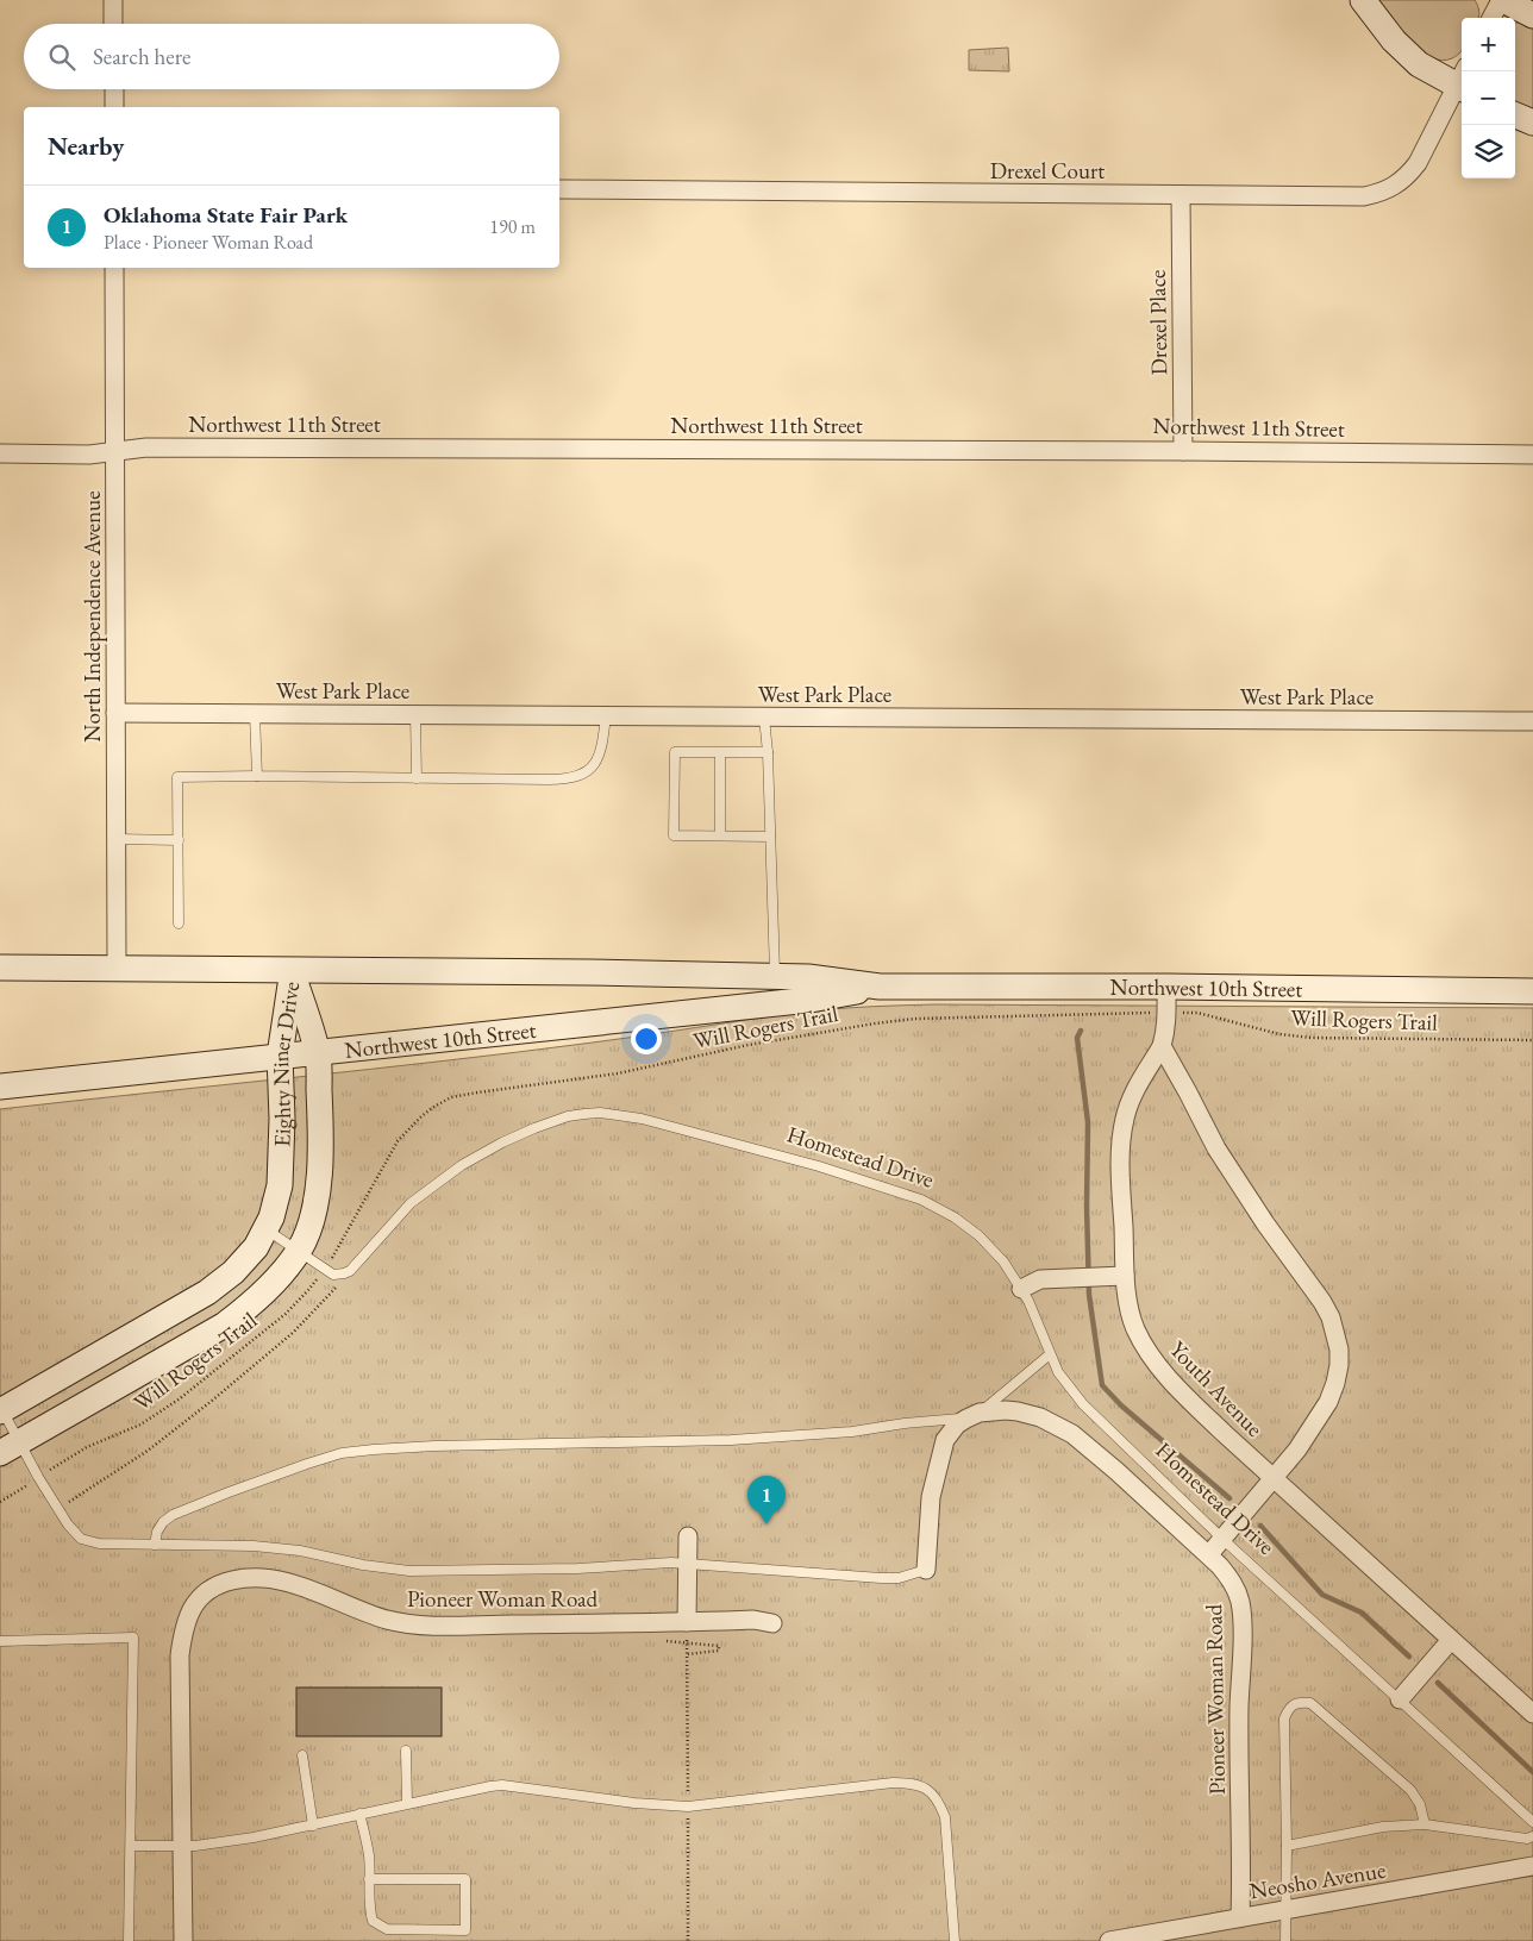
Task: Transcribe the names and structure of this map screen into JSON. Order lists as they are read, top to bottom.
{
  "streets": {
    "main road": ["Northwest 10th Street", "Eighty Niner Drive"],
    "street": [
      "Drexel Court",
      "Drexel Place",
      "Northwest 11th Street",
      "North Independence Avenue",
      "West Park Place",
      "Youth Avenue",
      "Pioneer Woman Road",
      "Neosho Avenue"
    ],
    "lane": ["Homestead Drive"],
    "path": ["Will Rogers Trail"]
  },
  "crossings": [
    ["Drexel Court", "Drexel Place"],
    ["Drexel Place", "Northwest 11th Street"],
    ["Northwest 11th Street", "North Independence Avenue"],
    ["North Independence Avenue", "West Park Place"],
    ["North Independence Avenue", "Northwest 10th Street"],
    ["Northwest 10th Street", "Eighty Niner Drive"],
    ["Northwest 10th Street", "Youth Avenue"],
    ["Pioneer Woman Road", "Neosho Avenue"]
  ],
  "page": {
    "map_buttons": ["+", "−"],
    "search": "Search here",
    "heading": "Nearby",
    "list": [
      {
        "mark": "1",
        "name": "Oklahoma State Fair Park",
        "note": "Place · Pioneer Woman Road",
        "value": "190 m"
      }
    ],
    "pins": "1"
  }
}
